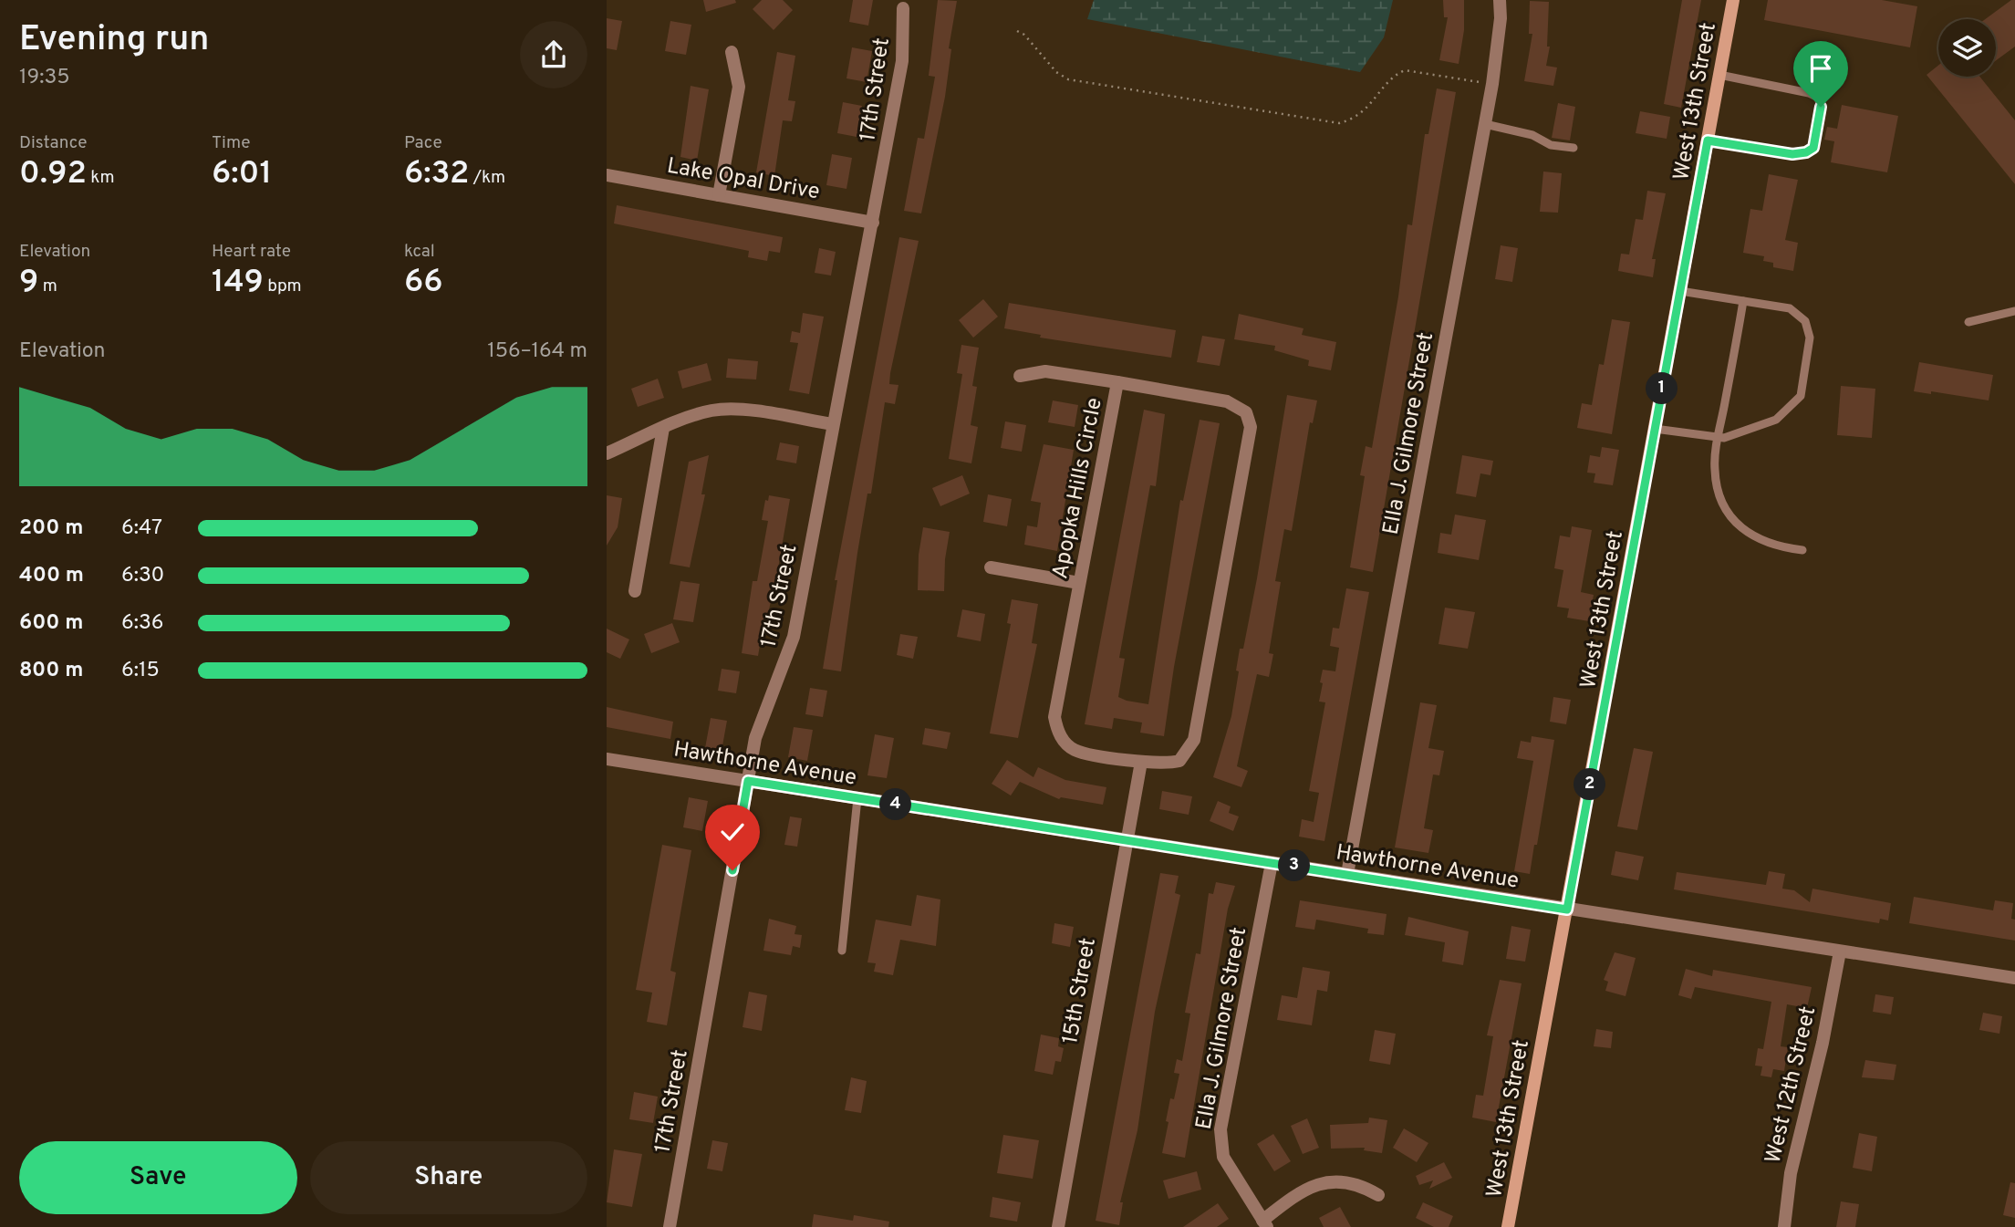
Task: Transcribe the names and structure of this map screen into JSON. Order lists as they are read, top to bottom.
{
  "streets": {
    "street": [
      "17th Street",
      "West 13th Street",
      "Lake Opal Drive",
      "Ella J. Gilmore Street",
      "Apopka Hills Circle",
      "Hawthorne Avenue",
      "15th Street",
      "West 12th Street"
    ]
  },
  "crossings": [
    ["17th Street", "Lake Opal Drive"],
    ["17th Street", "Hawthorne Avenue"],
    ["West 13th Street", "Hawthorne Avenue"],
    ["Ella J. Gilmore Street", "Hawthorne Avenue"],
    ["Apopka Hills Circle", "15th Street"],
    ["Hawthorne Avenue", "15th Street"],
    ["Hawthorne Avenue", "West 12th Street"]
  ],
  "page": {
    "heading": ["Evening run", "19:35"],
    "stats": [
      ["Distance", "0.92 km"],
      ["Time", "6:01"],
      ["Pace", "6:32 /km"],
      ["Elevation", "9 m"],
      ["Heart rate", "149 bpm"],
      ["kcal", "66"]
    ],
    "chart": ["Elevation", "156–164 m"],
    "pins": [
      "1",
      "2",
      "4",
      "3"
    ],
    "list": [
      {
        "name": "200 m",
        "note": "6:47"
      },
      {
        "name": "400 m",
        "note": "6:30"
      },
      {
        "name": "600 m",
        "note": "6:36"
      },
      {
        "name": "800 m",
        "note": "6:15"
      }
    ],
    "buttons": ["Save", "Share"]
  }
}
